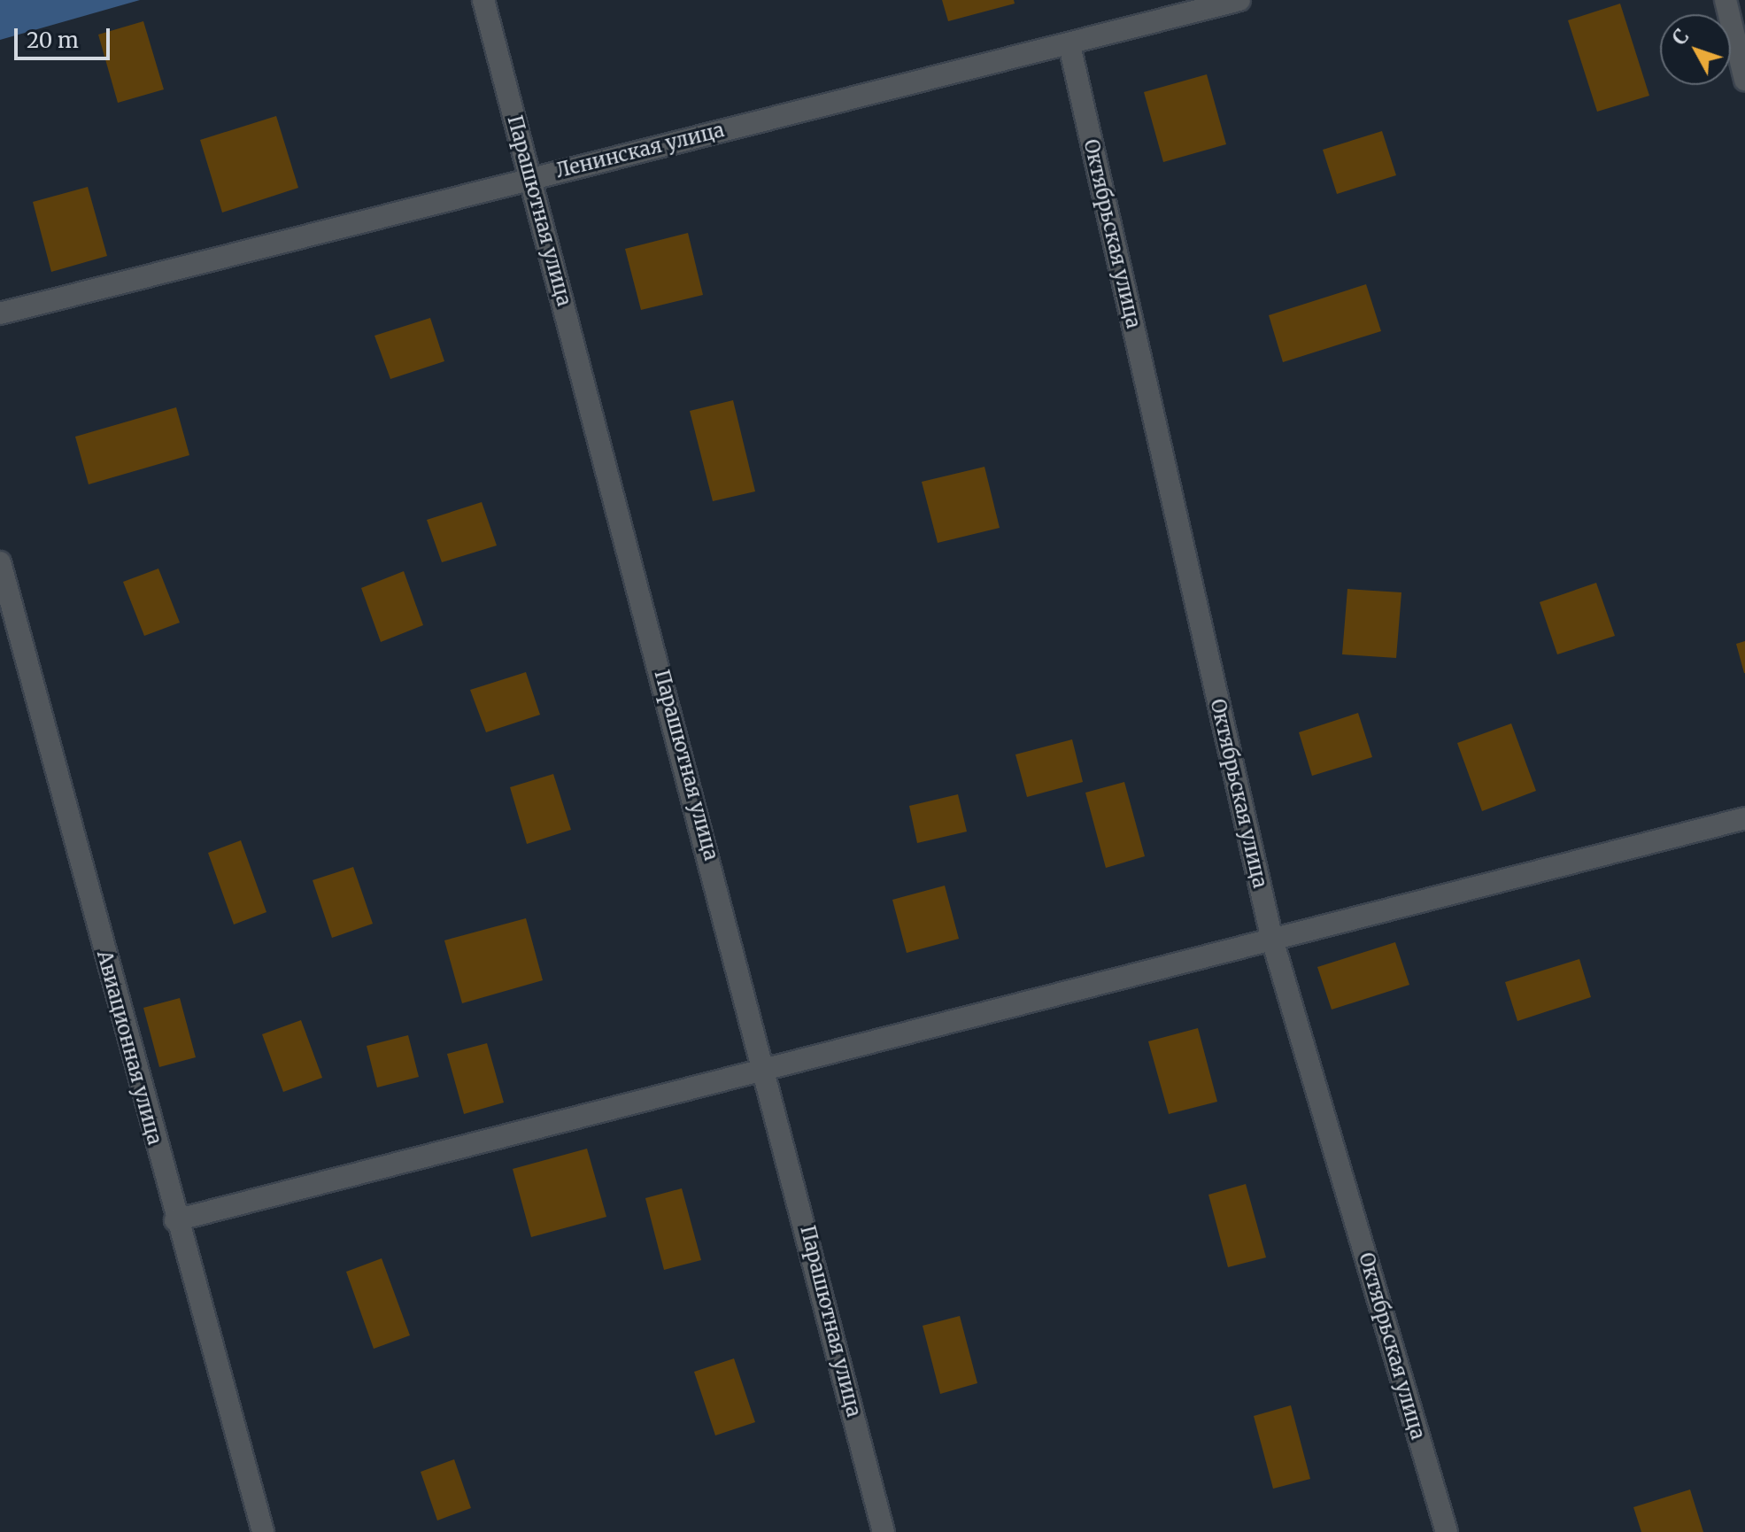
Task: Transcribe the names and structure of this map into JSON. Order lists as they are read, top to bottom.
{
  "streets": {
    "street": [
      "Ленинская улица",
      "Парашютная улица",
      "Октябрьская улица",
      "Авиационная улица"
    ]
  },
  "crossings": [
    ["Ленинская улица", "Парашютная улица"],
    ["Ленинская улица", "Октябрьская улица"]
  ],
  "scale_bar": "20 m",
  "north": "top left"
}
